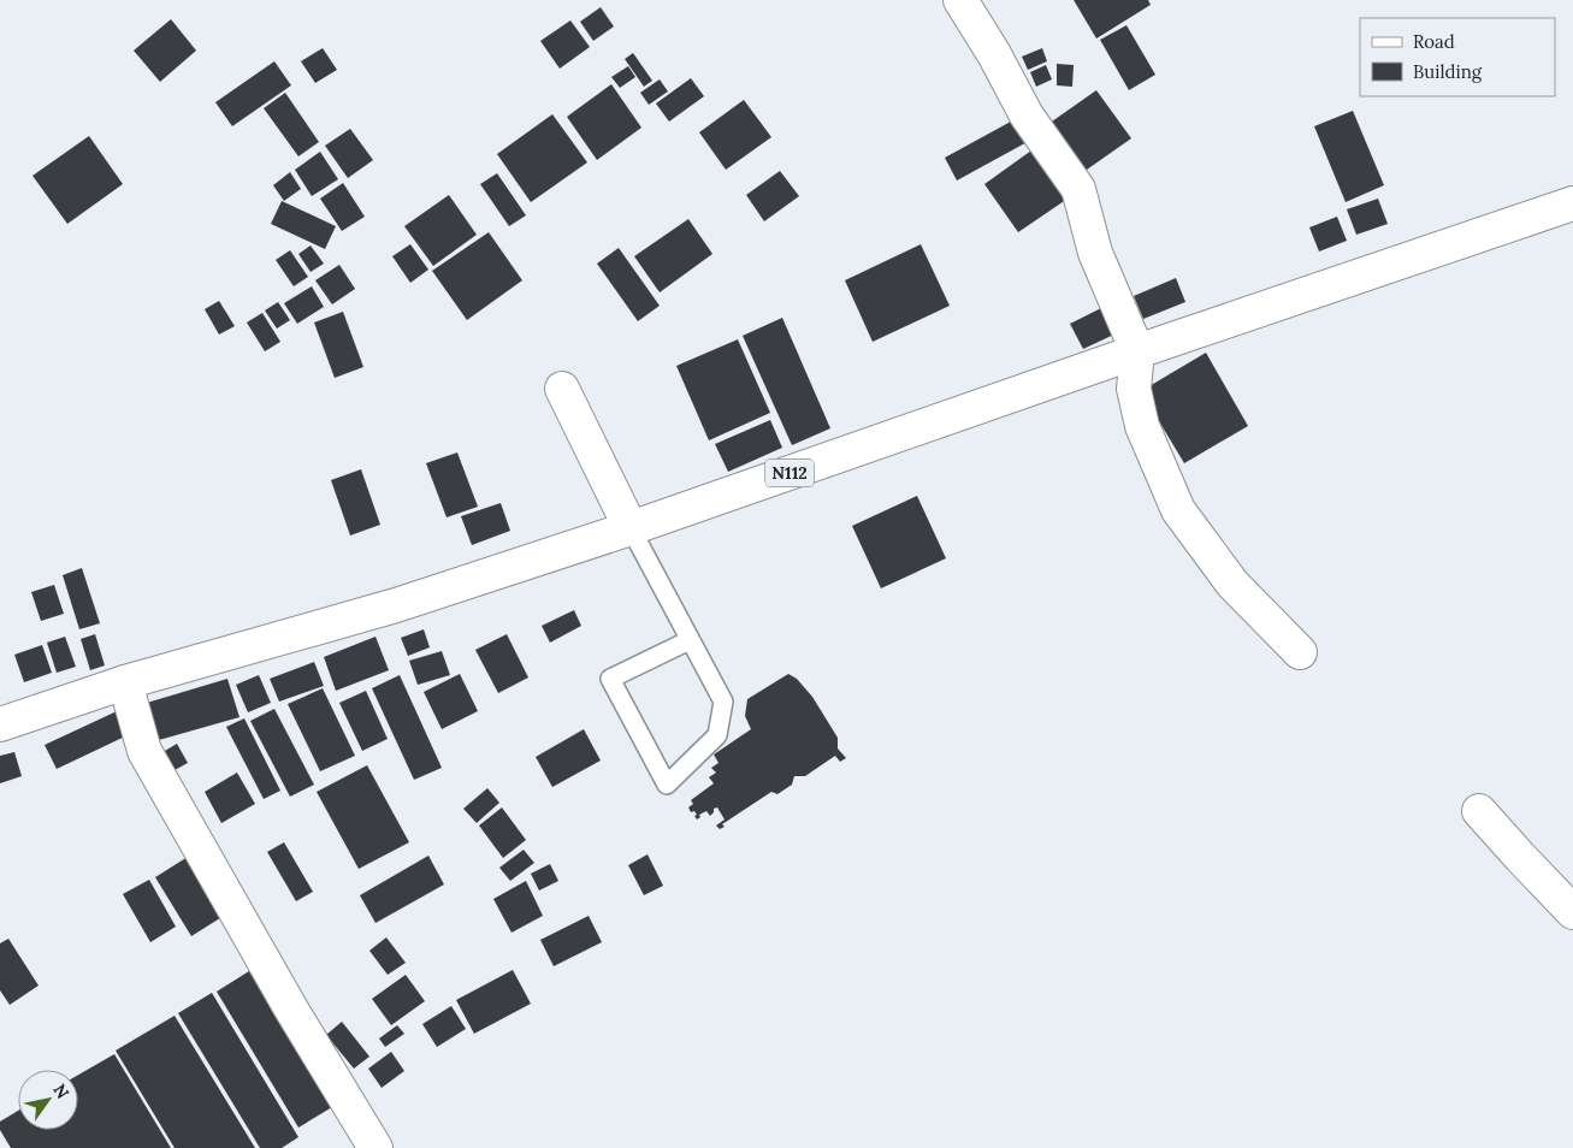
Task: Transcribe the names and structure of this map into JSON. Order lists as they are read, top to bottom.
{
  "streets": {
    "main road": ["N112"]
  },
  "legend": ["Road", "Building"],
  "north": "top right"
}
